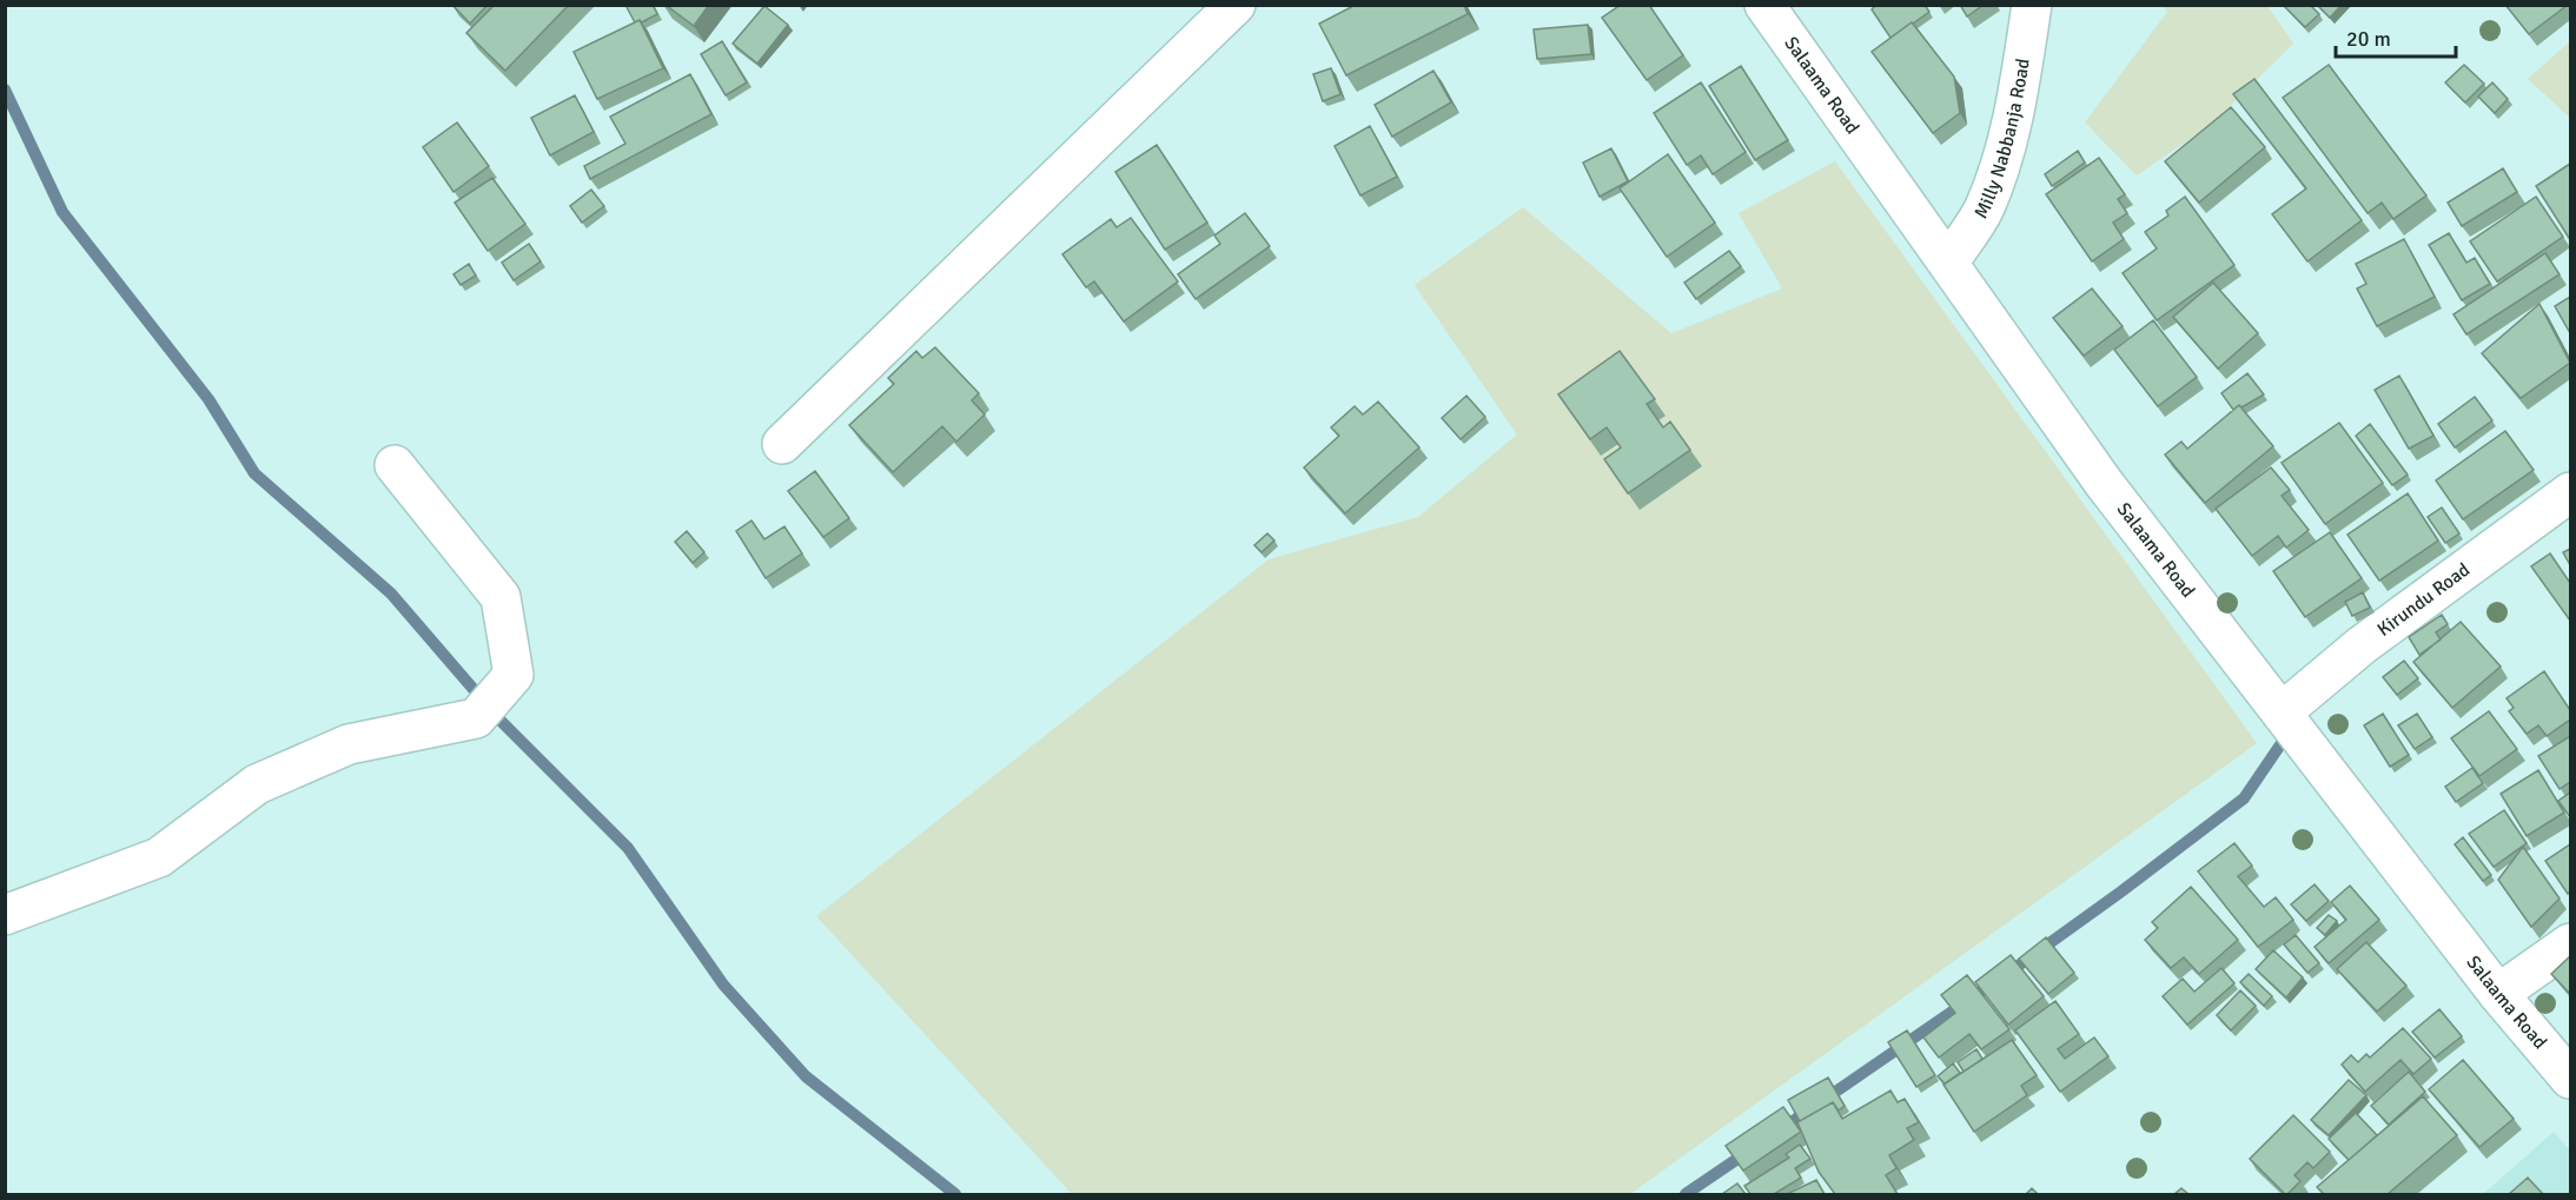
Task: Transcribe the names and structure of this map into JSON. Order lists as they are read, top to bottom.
{
  "streets": {
    "street": ["Salaama Road", "Milly Nabbanja Road", "Kirundu Road"]
  },
  "crossings": [
    ["Salaama Road", "Milly Nabbanja Road"],
    ["Salaama Road", "Kirundu Road"]
  ],
  "scale_bar": "20 m"
}
